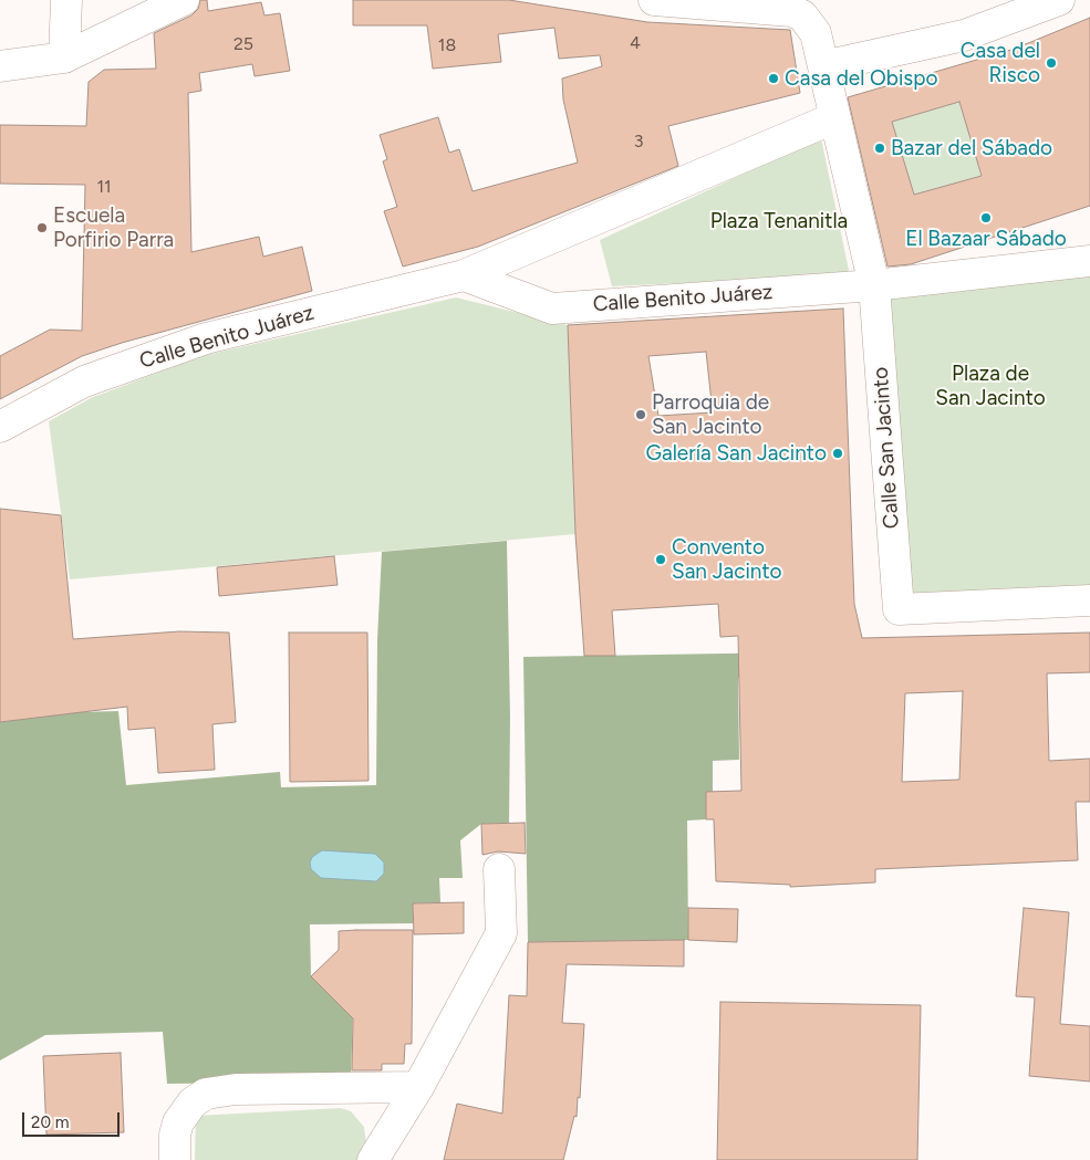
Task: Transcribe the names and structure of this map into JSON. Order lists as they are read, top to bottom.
{
  "streets": {
    "street": ["Calle Benito Juárez", "Calle San Jacinto"]
  },
  "crossings": [
    ["Calle Benito Juárez", "Calle San Jacinto"]
  ],
  "parks": ["Plaza Tenanitla", "Plaza de San Jacinto"],
  "places": [
    "Casa del Risco",
    "Casa del Obispo",
    "Bazar del Sábado",
    "El Bazaar Sábado",
    "Escuela Porfirio Parra",
    "Parroquia de San Jacinto",
    "Galería San Jacinto",
    "Convento San Jacinto"
  ],
  "house_numbers": [
    "4",
    "25",
    "18",
    "3",
    "11"
  ],
  "scale_bar": "20 m"
}
